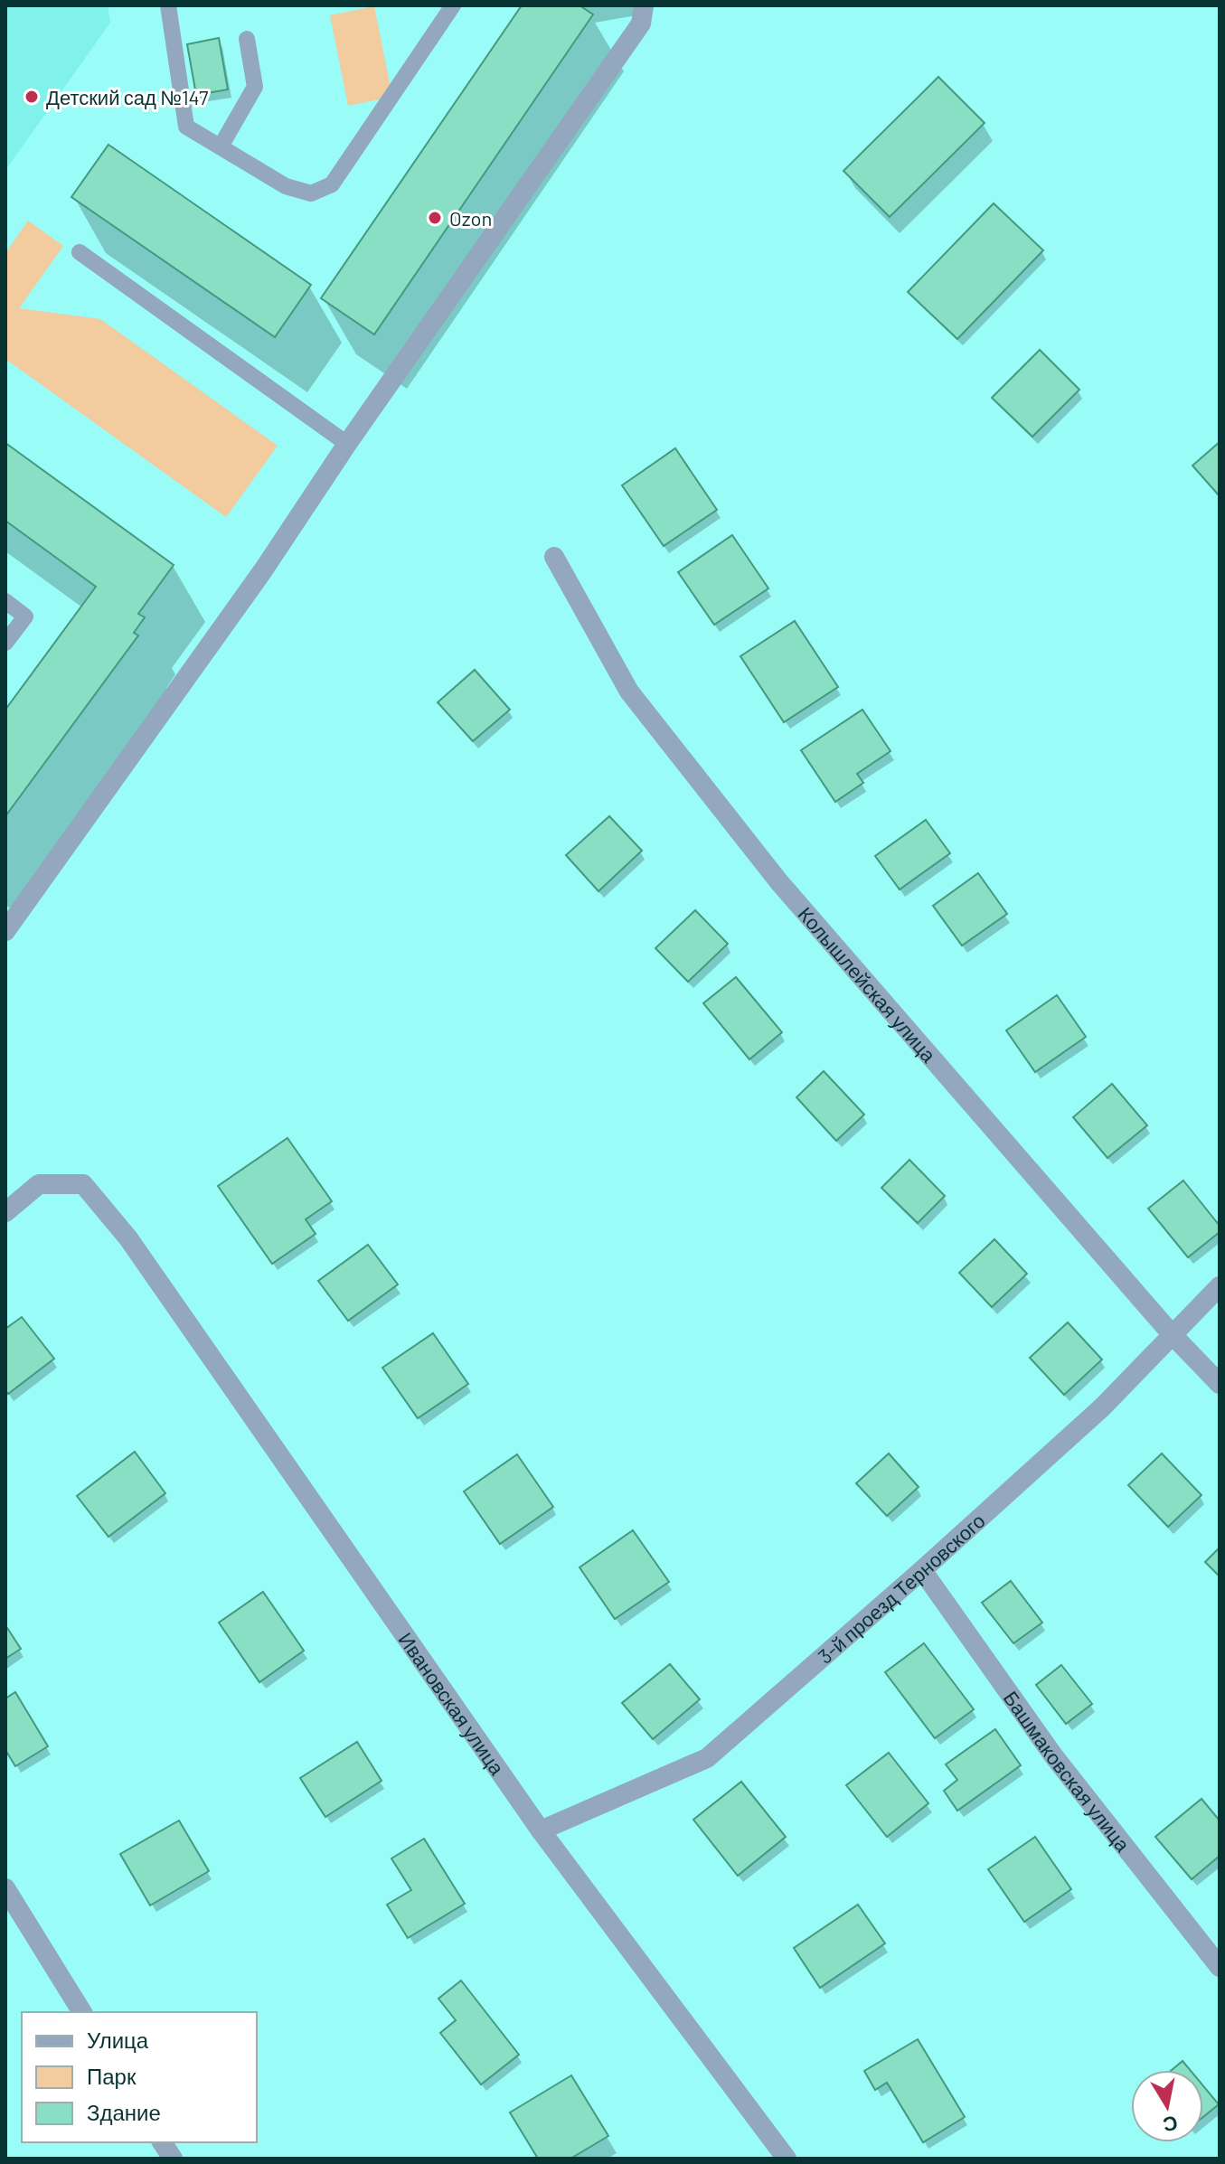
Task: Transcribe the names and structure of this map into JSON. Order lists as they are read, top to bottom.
{
  "streets": {
    "street": [
      "Колышлейская улица",
      "3-й проезд Терновского",
      "Ивановская улица",
      "Башмаковская улица"
    ]
  },
  "crossings": [
    ["Колышлейская улица", "3-й проезд Терновского"],
    ["3-й проезд Терновского", "Ивановская улица"],
    ["3-й проезд Терновского", "Башмаковская улица"]
  ],
  "places": ["Детский сад №147", "Ozon"],
  "legend": ["Улица", "Парк", "Здание"],
  "north": "bottom"
}
